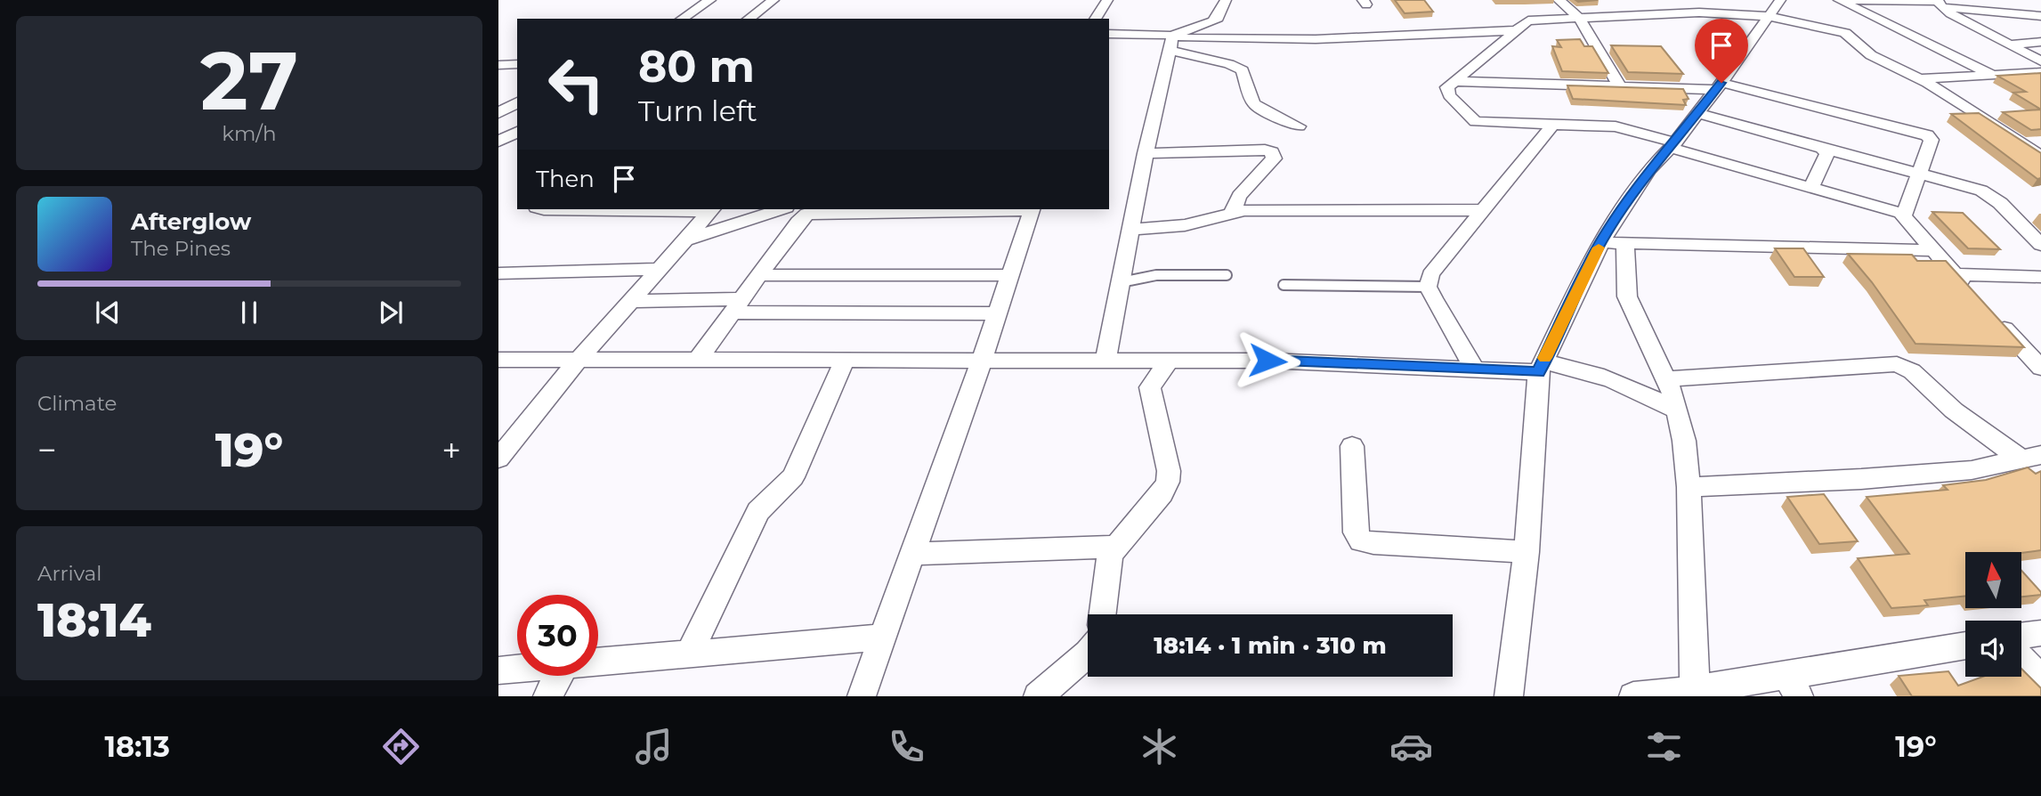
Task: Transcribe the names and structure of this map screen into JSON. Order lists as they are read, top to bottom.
{
  "north": "top",
  "page": {
    "tile": [
      ["27", "km/h"],
      "Climate",
      ["Arrival", "18:14"]
    ],
    "turn": ["80 m", "Turn left"],
    "then": "Then",
    "song": ["Afterglow", "The Pines"],
    "heat": ["−", "19°", "+"],
    "limit": "30",
    "trip": "18:14 · 1 min · 310 m",
    "tabs": ["18:13", "19°"]
  }
}
